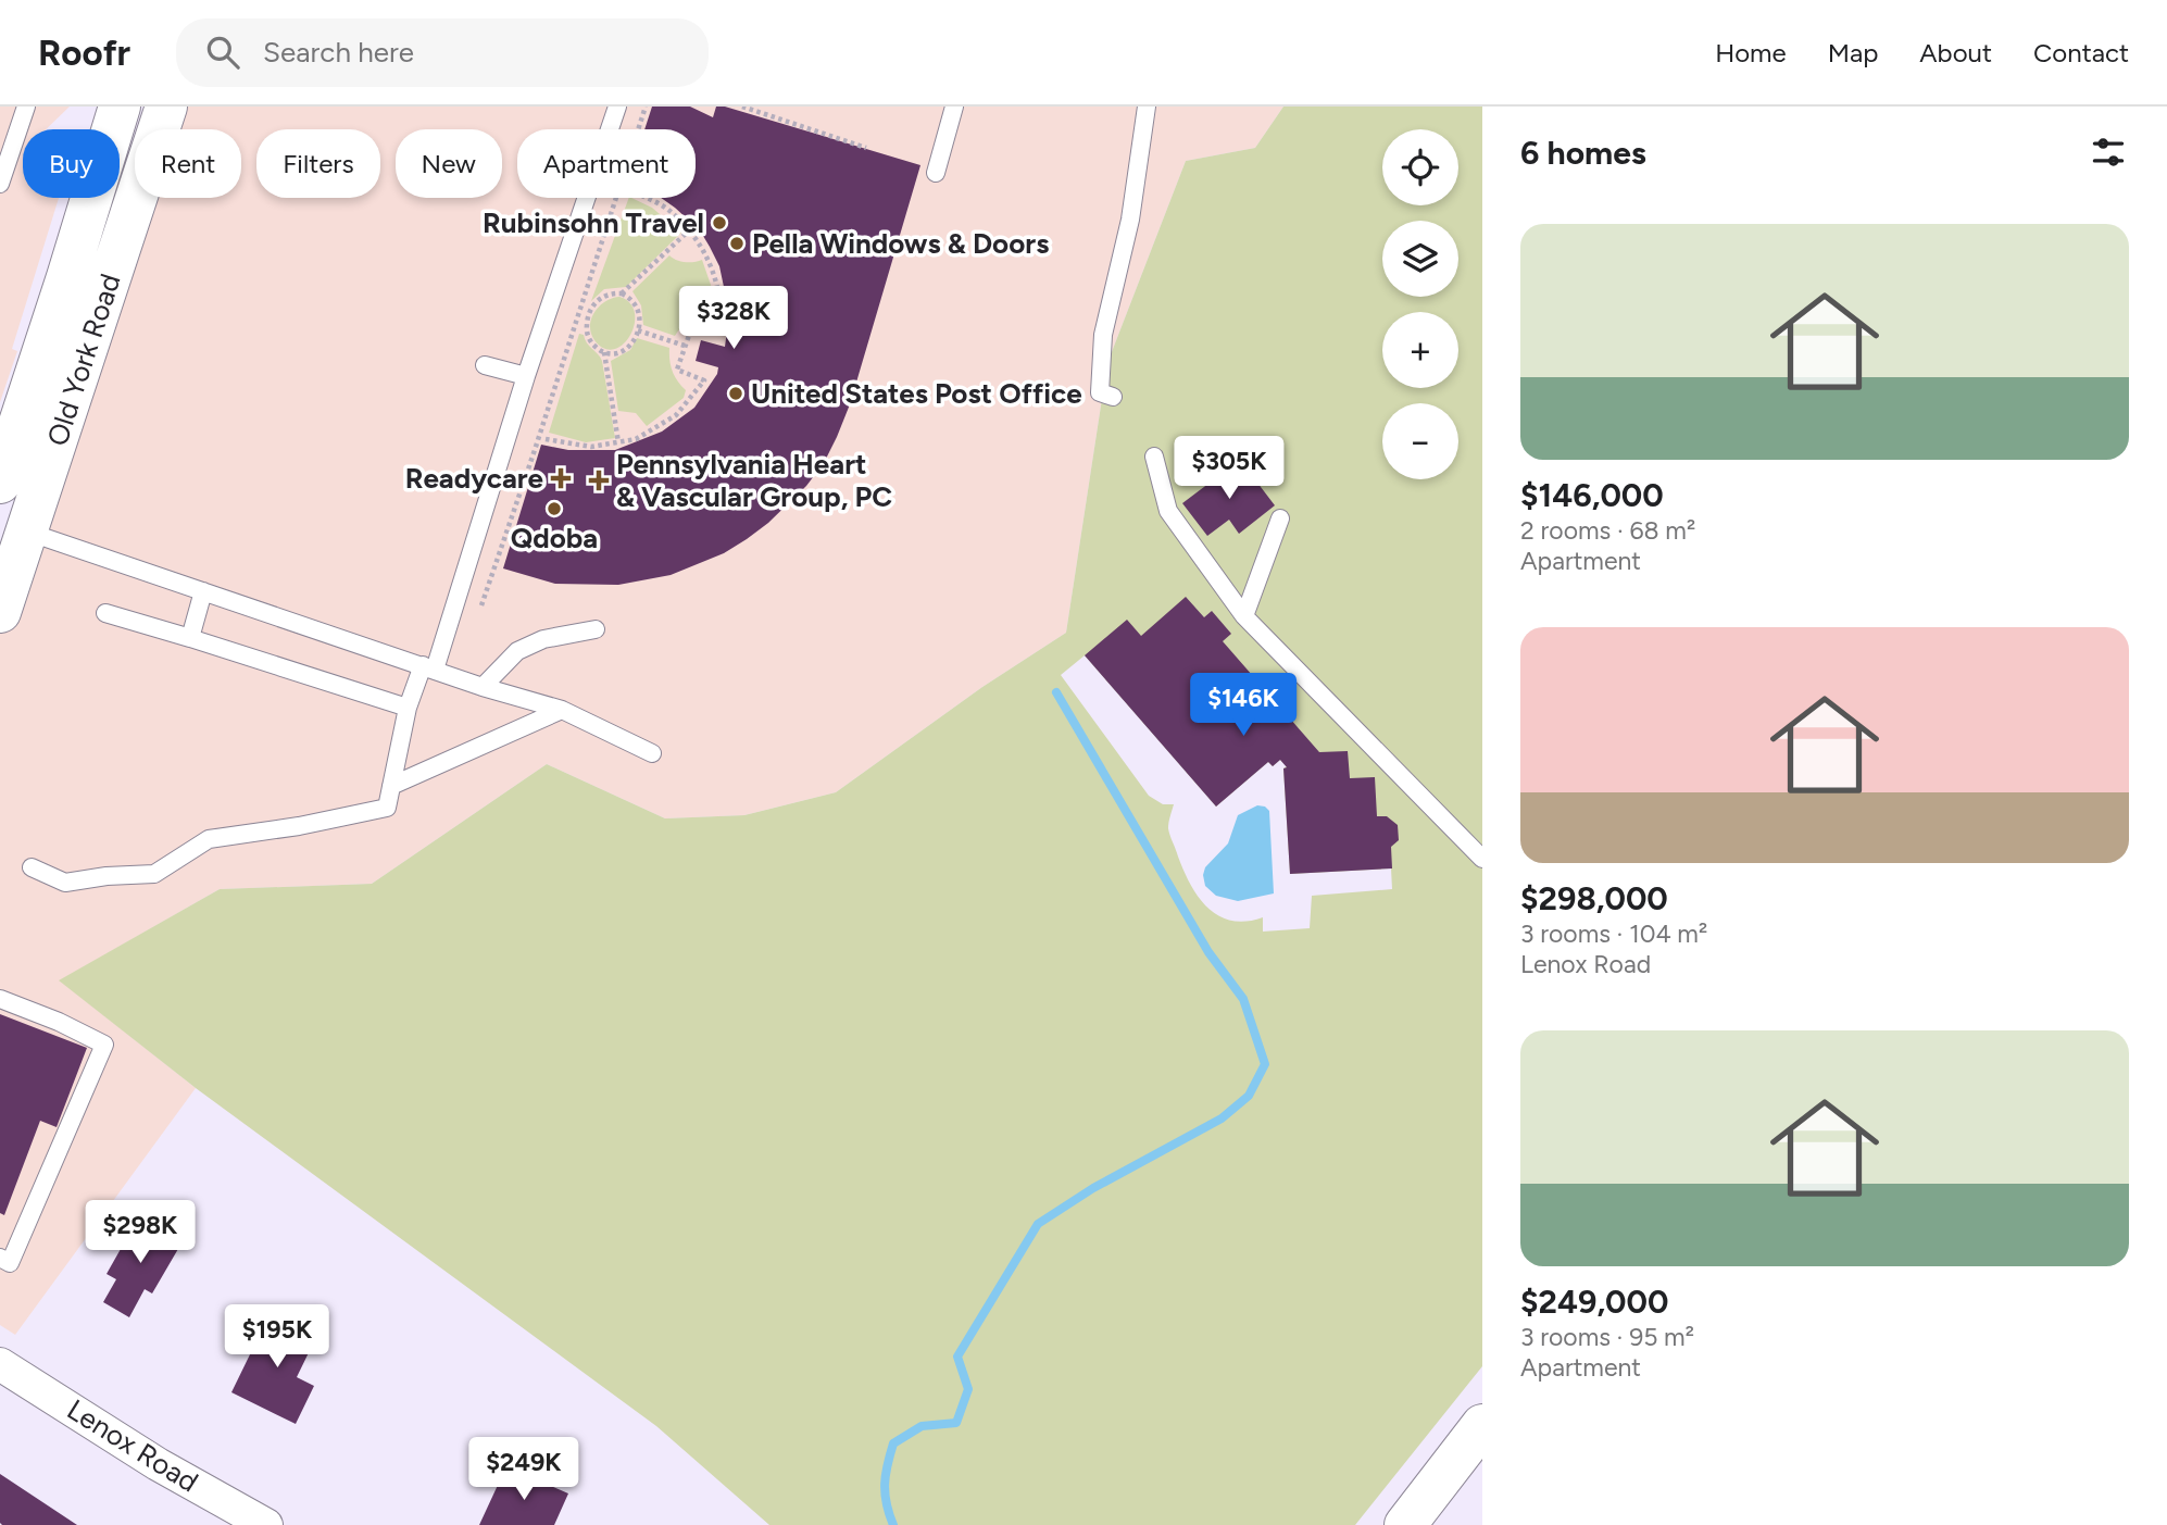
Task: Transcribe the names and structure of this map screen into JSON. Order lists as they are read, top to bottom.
{
  "streets": {
    "main road": ["Old York Road"],
    "street": ["Lenox Road"]
  },
  "places": {
    "other": [
      "Rubinsohn Travel",
      "Pella Windows & Doors",
      "United States Post Office",
      "Qdoba"
    ],
    "health": ["Readycare", "Pennsylvania Heart & Vascular Group, PC"]
  },
  "page": {
    "header": "Roofr",
    "search": "Search here",
    "nav": [
      "Home",
      "Map",
      "About",
      "Contact"
    ],
    "heading": "6 homes",
    "map_buttons": ["+", "−"],
    "chip": [
      "Buy",
      "Rent",
      "Filters",
      "New",
      "Apartment"
    ],
    "list": [
      {
        "name": "$146,000",
        "note": "2 rooms · 68 m² · Apartment"
      },
      {
        "name": "$298,000",
        "note": "3 rooms · 104 m² · Lenox Road"
      },
      {
        "name": "$249,000",
        "note": "3 rooms · 95 m² · Apartment"
      }
    ],
    "price": [
      "$328K",
      "$305K",
      "$146K",
      "$298K",
      "$195K",
      "$249K"
    ]
  }
}
